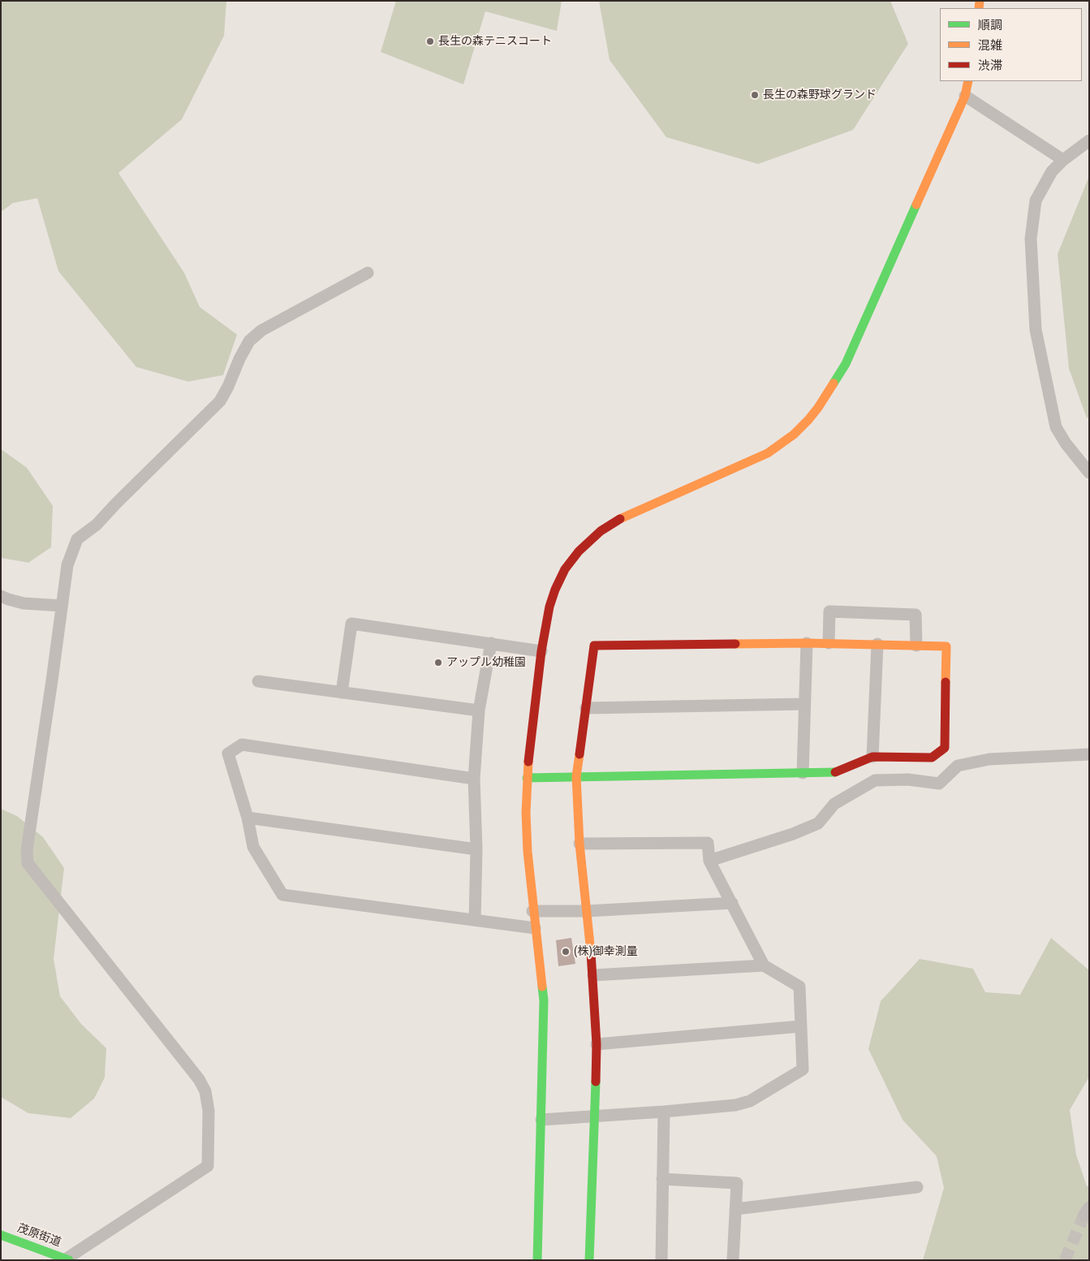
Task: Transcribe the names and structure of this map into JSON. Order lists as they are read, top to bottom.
{
  "streets": {
    "street": ["茂原街道"]
  },
  "places": [
    "長生の森テニスコート",
    "長生の森野球グランド",
    "アップル幼稚園",
    "(株)御幸測量"
  ],
  "legend": ["順調", "混雑", "渋滞"]
}
